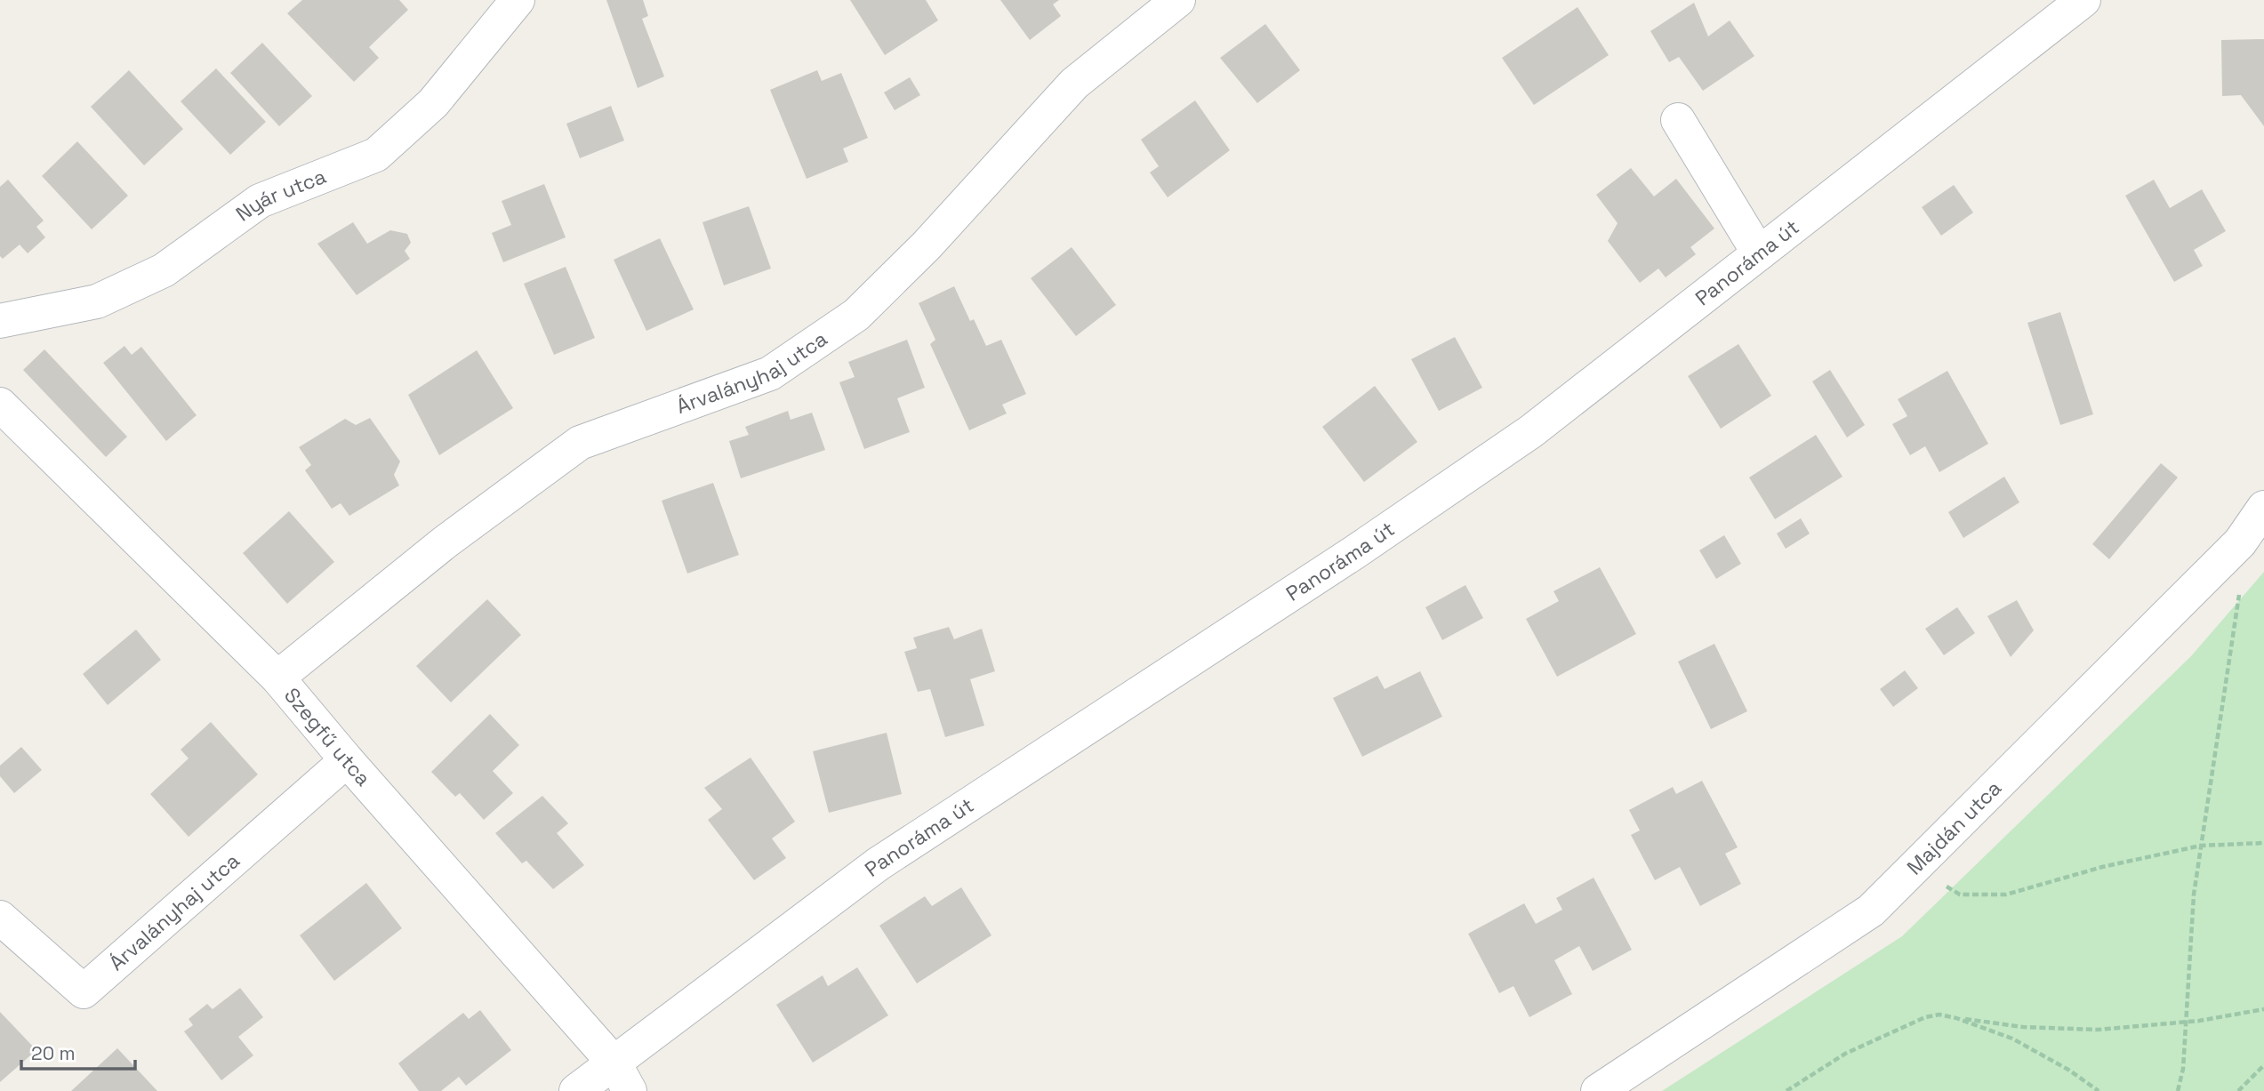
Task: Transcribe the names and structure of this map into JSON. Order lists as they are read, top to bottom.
{
  "streets": {
    "street": [
      "Nyár utca",
      "Panoráma út",
      "Árvalányhaj utca",
      "Szegfű utca",
      "Majdán utca"
    ]
  },
  "crossings": [
    ["Panoráma út", "Szegfű utca"],
    ["Árvalányhaj utca", "Szegfű utca"]
  ],
  "scale_bar": "20 m"
}
